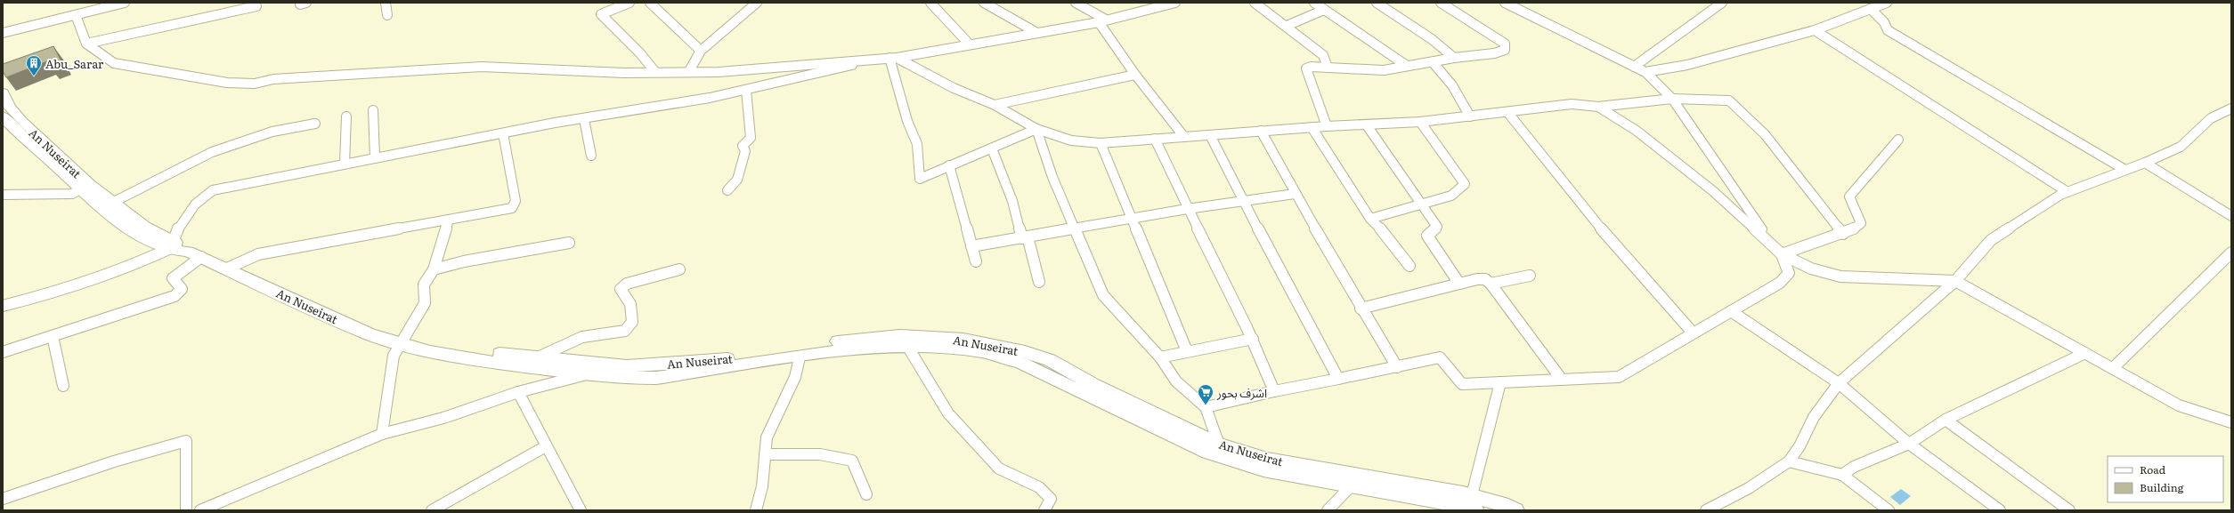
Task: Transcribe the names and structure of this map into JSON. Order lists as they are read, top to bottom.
{
  "streets": {
    "main road": ["An Nuseirat"]
  },
  "places": {
    "building": ["Abu_Sarar"],
    "supermarket": ["اشرف بحور"]
  },
  "legend": ["Road", "Building"]
}
